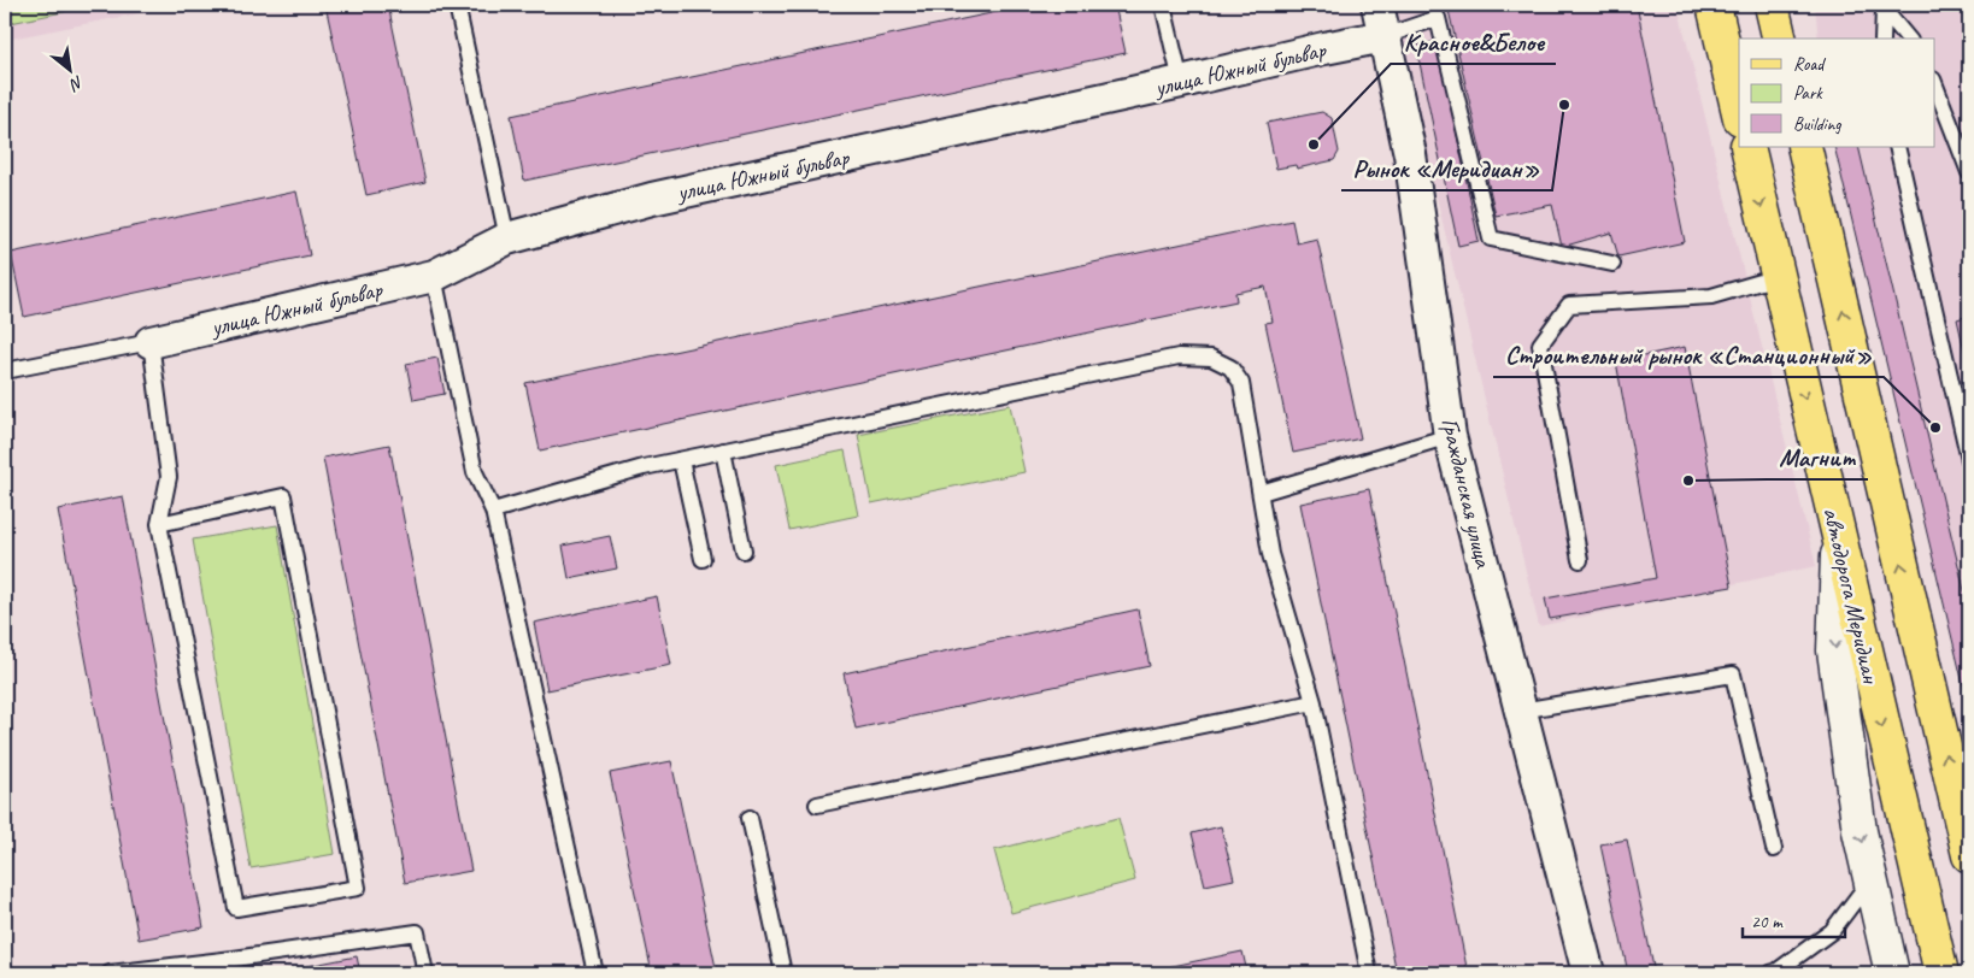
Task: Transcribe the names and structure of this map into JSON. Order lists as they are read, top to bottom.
{
  "streets": {
    "main road": ["автодорога Меридиан"],
    "street": ["улица Южный бульвар", "Гражданская улица"]
  },
  "crossings": [
    ["улица Южный бульвар", "Гражданская улица"]
  ],
  "places": [
    "Рынок «Меридиан»",
    "Красное&Белое",
    "Строительный рынок «Станционный»",
    "Магнит"
  ],
  "legend": ["Road", "Park", "Building"],
  "scale_bar": "20 m",
  "north": "bottom right"
}
